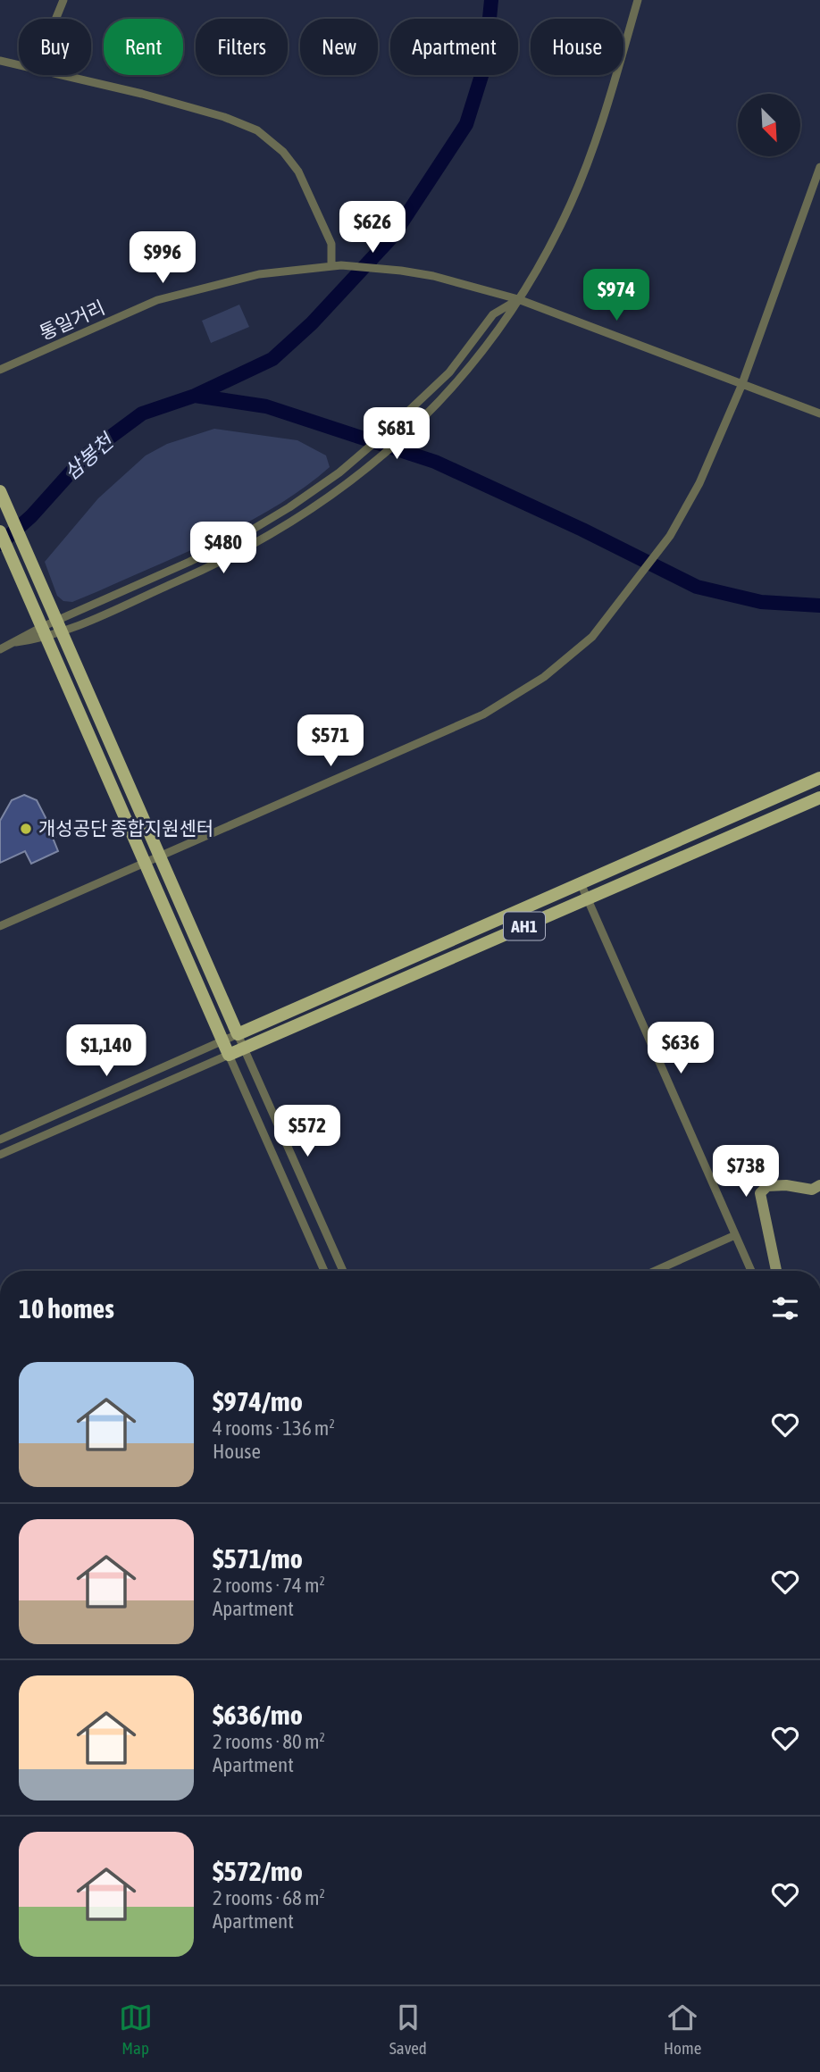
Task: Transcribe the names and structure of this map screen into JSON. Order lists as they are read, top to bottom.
{
  "streets": {
    "main road": ["AH1"],
    "street": ["통일거리"]
  },
  "water": ["삼봉천"],
  "places": ["개성공단 종합지원센터"],
  "north": "bottom right",
  "page": {
    "chip": [
      "Buy",
      "Rent",
      "Filters",
      "New",
      "Apartment",
      "House"
    ],
    "price": [
      "$626",
      "$996",
      "$974",
      "$681",
      "$480",
      "$571",
      "$636",
      "$1,140",
      "$572",
      "$738"
    ],
    "heading": "10 homes",
    "list": [
      {
        "name": "$974/mo",
        "note": "4 rooms · 136 m² · House"
      },
      {
        "name": "$571/mo",
        "note": "2 rooms · 74 m² · Apartment"
      },
      {
        "name": "$636/mo",
        "note": "2 rooms · 80 m² · Apartment"
      },
      {
        "name": "$572/mo",
        "note": "2 rooms · 68 m² · Apartment"
      }
    ],
    "tabs": ["Map", "Saved", "Home"]
  }
}
